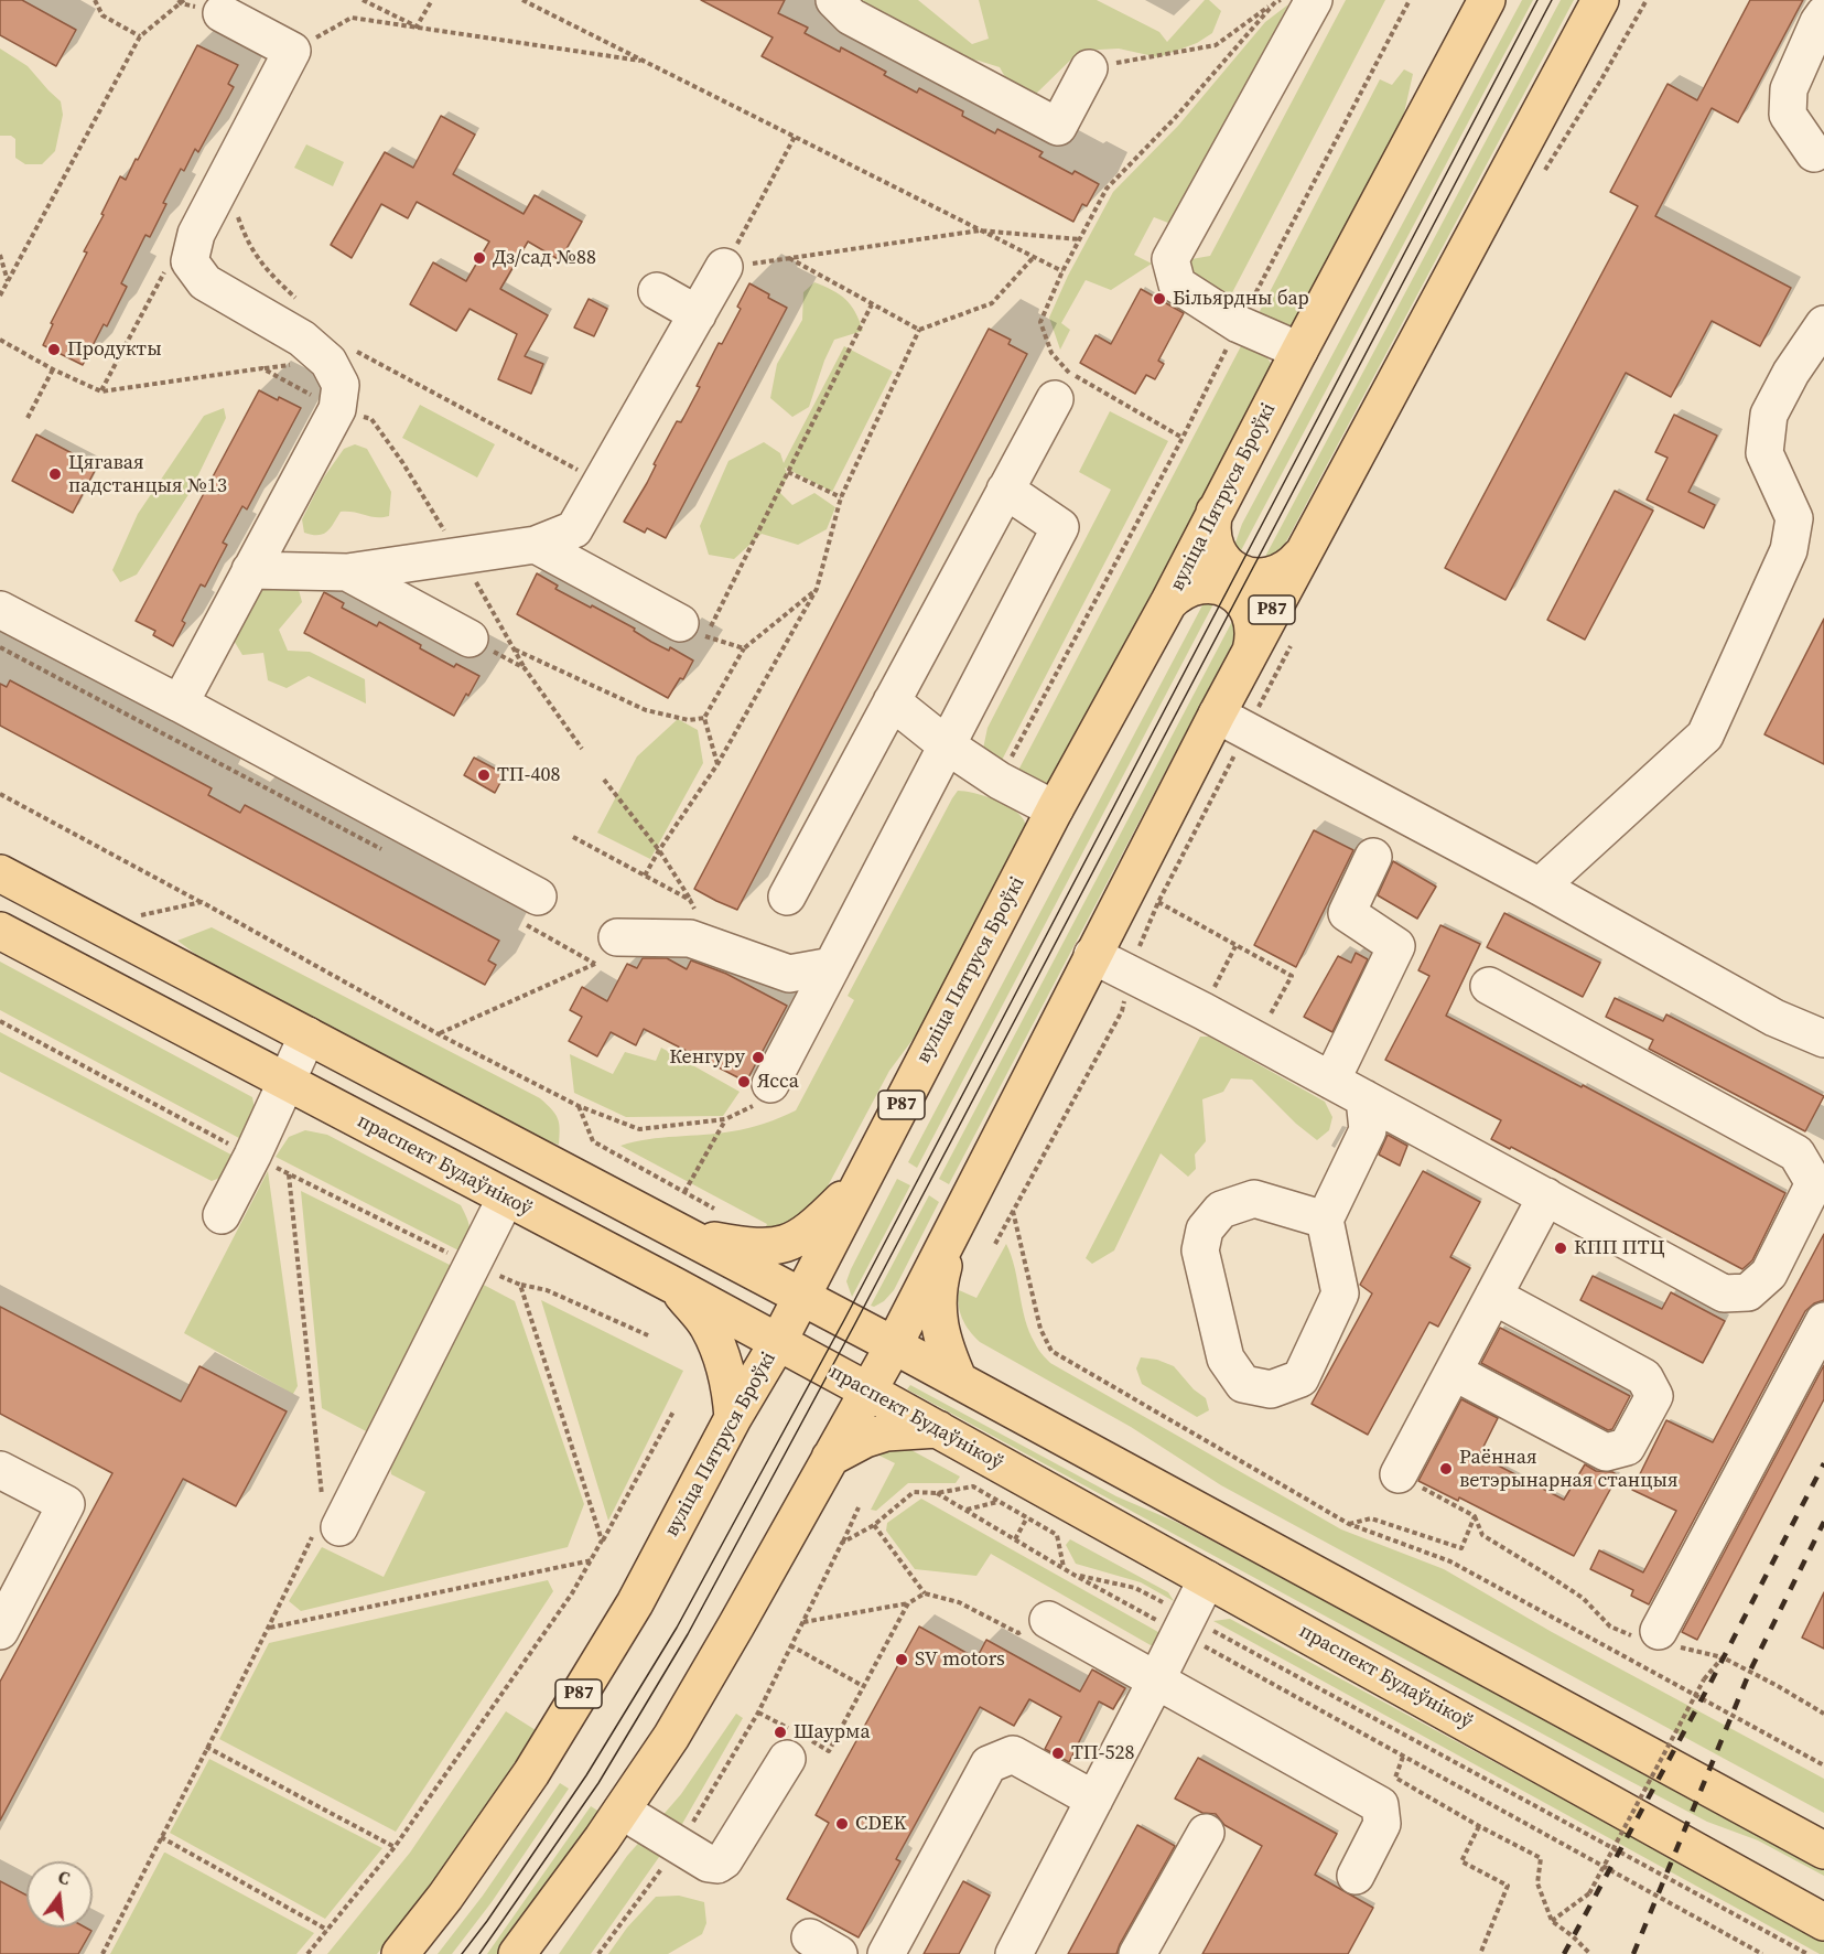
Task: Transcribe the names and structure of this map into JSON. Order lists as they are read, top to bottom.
{
  "streets": {
    "main road": ["вуліца Пятруся Броўкі", "Р87", "праспект Будаўнікоў"]
  },
  "crossings": [
    ["вуліца Пятруся Броўкі", "праспект Будаўнікоў"],
    ["Р87", "праспект Будаўнікоў"]
  ],
  "places": [
    "Дз/сад №88",
    "Більярдны бар",
    "Продукты",
    "Цягавая падстанцыя №13",
    "ТП-408",
    "Кенгуру",
    "Ясса",
    "КПП ПТЦ",
    "Раённая ветэрынарная станцыя",
    "SV motors",
    "Шаурма",
    "ТП-528",
    "CDEK"
  ],
  "north": "top"
}
